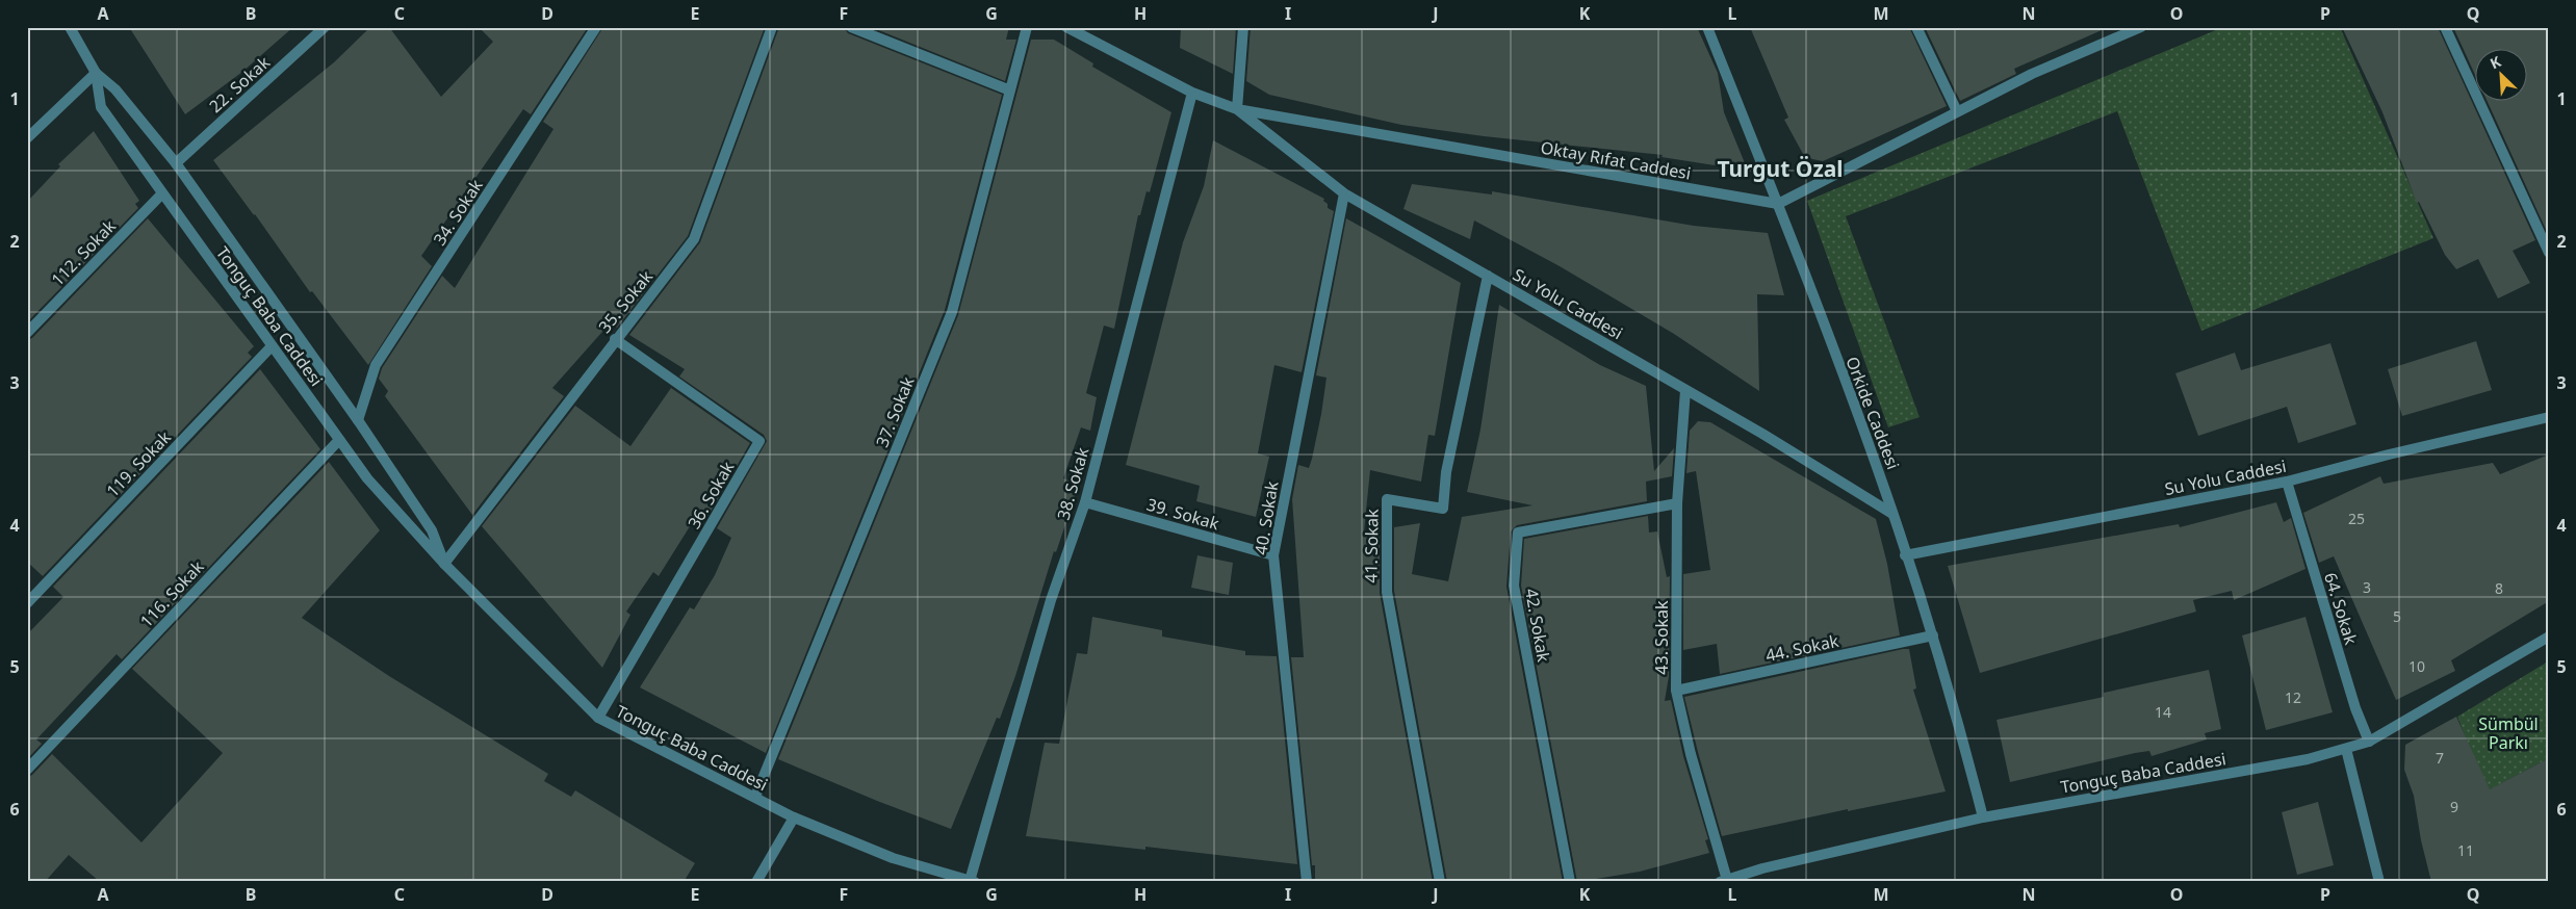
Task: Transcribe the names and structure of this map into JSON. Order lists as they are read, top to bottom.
{
  "streets": {
    "street": [
      "22. Sokak",
      "Oktay Rıfat Caddesi",
      "34. Sokak",
      "112. Sokak",
      "35. Sokak",
      "Su Yolu Caddesi",
      "Tonguç Baba Caddesi",
      "37. Sokak",
      "Orkide Caddesi",
      "119. Sokak",
      "38. Sokak",
      "36. Sokak",
      "39. Sokak",
      "40. Sokak",
      "41. Sokak",
      "116. Sokak",
      "64. Sokak",
      "42. Sokak",
      "43. Sokak",
      "44. Sokak"
    ]
  },
  "crossings": [
    ["22. Sokak", "Tonguç Baba Caddesi"],
    ["Oktay Rıfat Caddesi", "Su Yolu Caddesi"],
    ["Oktay Rıfat Caddesi", "Orkide Caddesi"],
    ["Oktay Rıfat Caddesi", "38. Sokak"],
    ["34. Sokak", "Tonguç Baba Caddesi"],
    ["112. Sokak", "Tonguç Baba Caddesi"],
    ["35. Sokak", "Tonguç Baba Caddesi"],
    ["35. Sokak", "36. Sokak"],
    ["Su Yolu Caddesi", "Orkide Caddesi"],
    ["Su Yolu Caddesi", "40. Sokak"],
    ["Su Yolu Caddesi", "41. Sokak"],
    ["Su Yolu Caddesi", "64. Sokak"],
    ["Su Yolu Caddesi", "43. Sokak"],
    ["Tonguç Baba Caddesi", "37. Sokak"],
    ["Tonguç Baba Caddesi", "Orkide Caddesi"],
    ["Tonguç Baba Caddesi", "119. Sokak"],
    ["Tonguç Baba Caddesi", "38. Sokak"],
    ["Tonguç Baba Caddesi", "36. Sokak"],
    ["Tonguç Baba Caddesi", "116. Sokak"],
    ["Tonguç Baba Caddesi", "64. Sokak"],
    ["Tonguç Baba Caddesi", "43. Sokak"],
    ["Orkide Caddesi", "44. Sokak"],
    ["38. Sokak", "39. Sokak"],
    ["39. Sokak", "40. Sokak"],
    ["42. Sokak", "43. Sokak"],
    ["43. Sokak", "44. Sokak"]
  ],
  "districts": ["Turgut Özal"],
  "parks": ["Sümbül Parkı"],
  "house_numbers": [
    "25",
    "3",
    "8",
    "5",
    "10",
    "12",
    "14",
    "7",
    "9",
    "11"
  ],
  "north": "top left",
  "grid": {
    "columns": [
      "A",
      "B",
      "C",
      "D",
      "E",
      "F",
      "G",
      "H",
      "I",
      "J",
      "K",
      "L",
      "M",
      "N",
      "O",
      "P",
      "Q"
    ],
    "rows": [
      "1",
      "2",
      "3",
      "4",
      "5",
      "6"
    ]
  }
}
